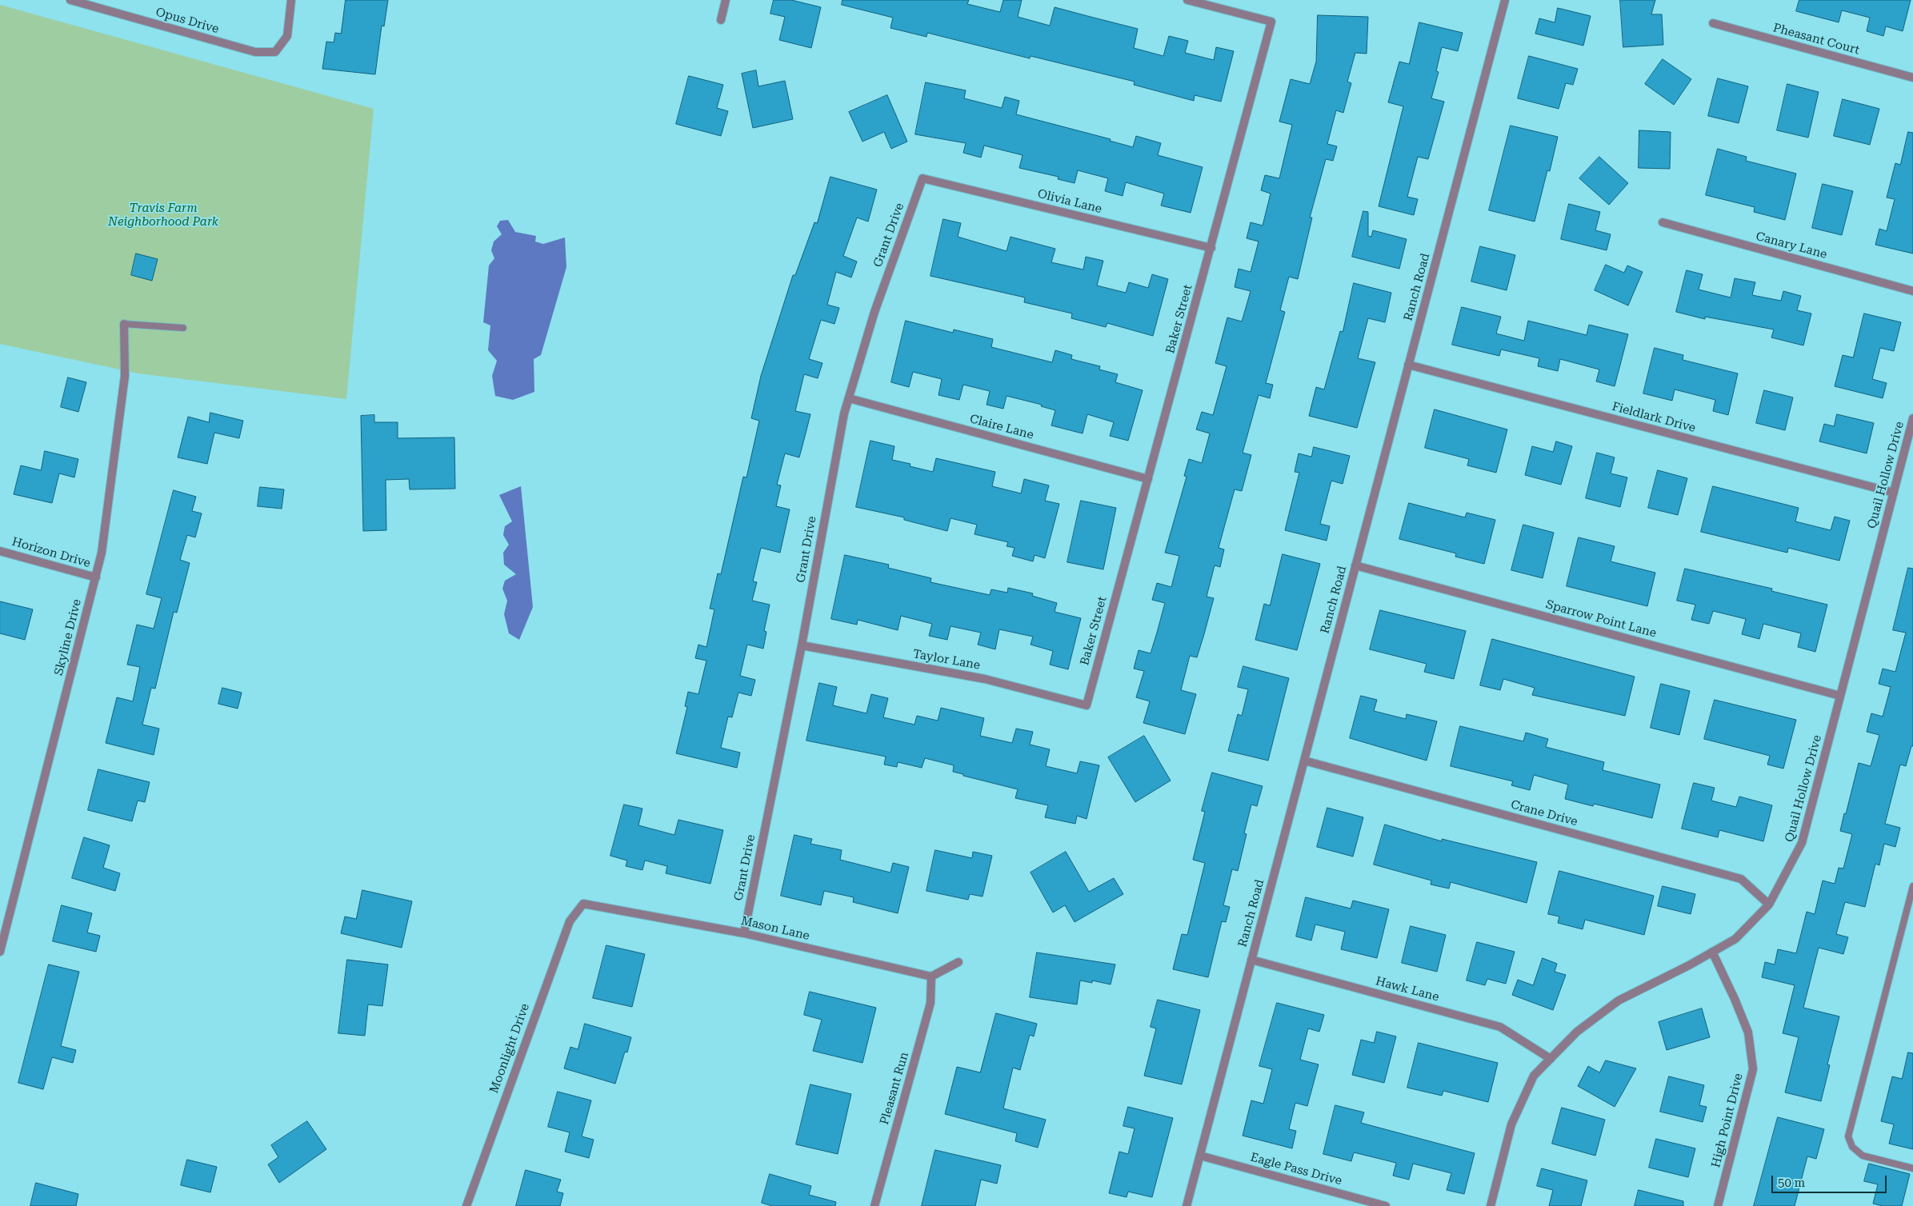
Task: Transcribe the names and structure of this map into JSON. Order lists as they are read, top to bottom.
{
  "streets": {
    "street": [
      "Opus Drive",
      "Pheasant Court",
      "Olivia Lane",
      "Grant Drive",
      "Canary Lane",
      "Ranch Road",
      "Baker Street",
      "Fieldlark Drive",
      "Claire Lane",
      "Quail Hollow Drive",
      "Horizon Drive",
      "Sparrow Point Lane",
      "Skyline Drive",
      "Taylor Lane",
      "Crane Drive",
      "Mason Lane",
      "Hawk Lane",
      "Moonlight Drive",
      "Pleasant Run",
      "High Point Drive",
      "Eagle Pass Drive"
    ]
  },
  "crossings": [
    ["Olivia Lane", "Grant Drive"],
    ["Olivia Lane", "Baker Street"],
    ["Grant Drive", "Claire Lane"],
    ["Grant Drive", "Taylor Lane"],
    ["Grant Drive", "Mason Lane"],
    ["Ranch Road", "Fieldlark Drive"],
    ["Ranch Road", "Sparrow Point Lane"],
    ["Ranch Road", "Crane Drive"],
    ["Ranch Road", "Hawk Lane"],
    ["Ranch Road", "Eagle Pass Drive"],
    ["Baker Street", "Claire Lane"],
    ["Baker Street", "Taylor Lane"],
    ["Fieldlark Drive", "Quail Hollow Drive"],
    ["Quail Hollow Drive", "Sparrow Point Lane"],
    ["Quail Hollow Drive", "Crane Drive"],
    ["Quail Hollow Drive", "Hawk Lane"],
    ["Quail Hollow Drive", "High Point Drive"],
    ["Horizon Drive", "Skyline Drive"],
    ["Mason Lane", "Moonlight Drive"],
    ["Mason Lane", "Pleasant Run"]
  ],
  "parks": ["Travis Farm Neighborhood Park"],
  "scale_bar": "50 m"
}
